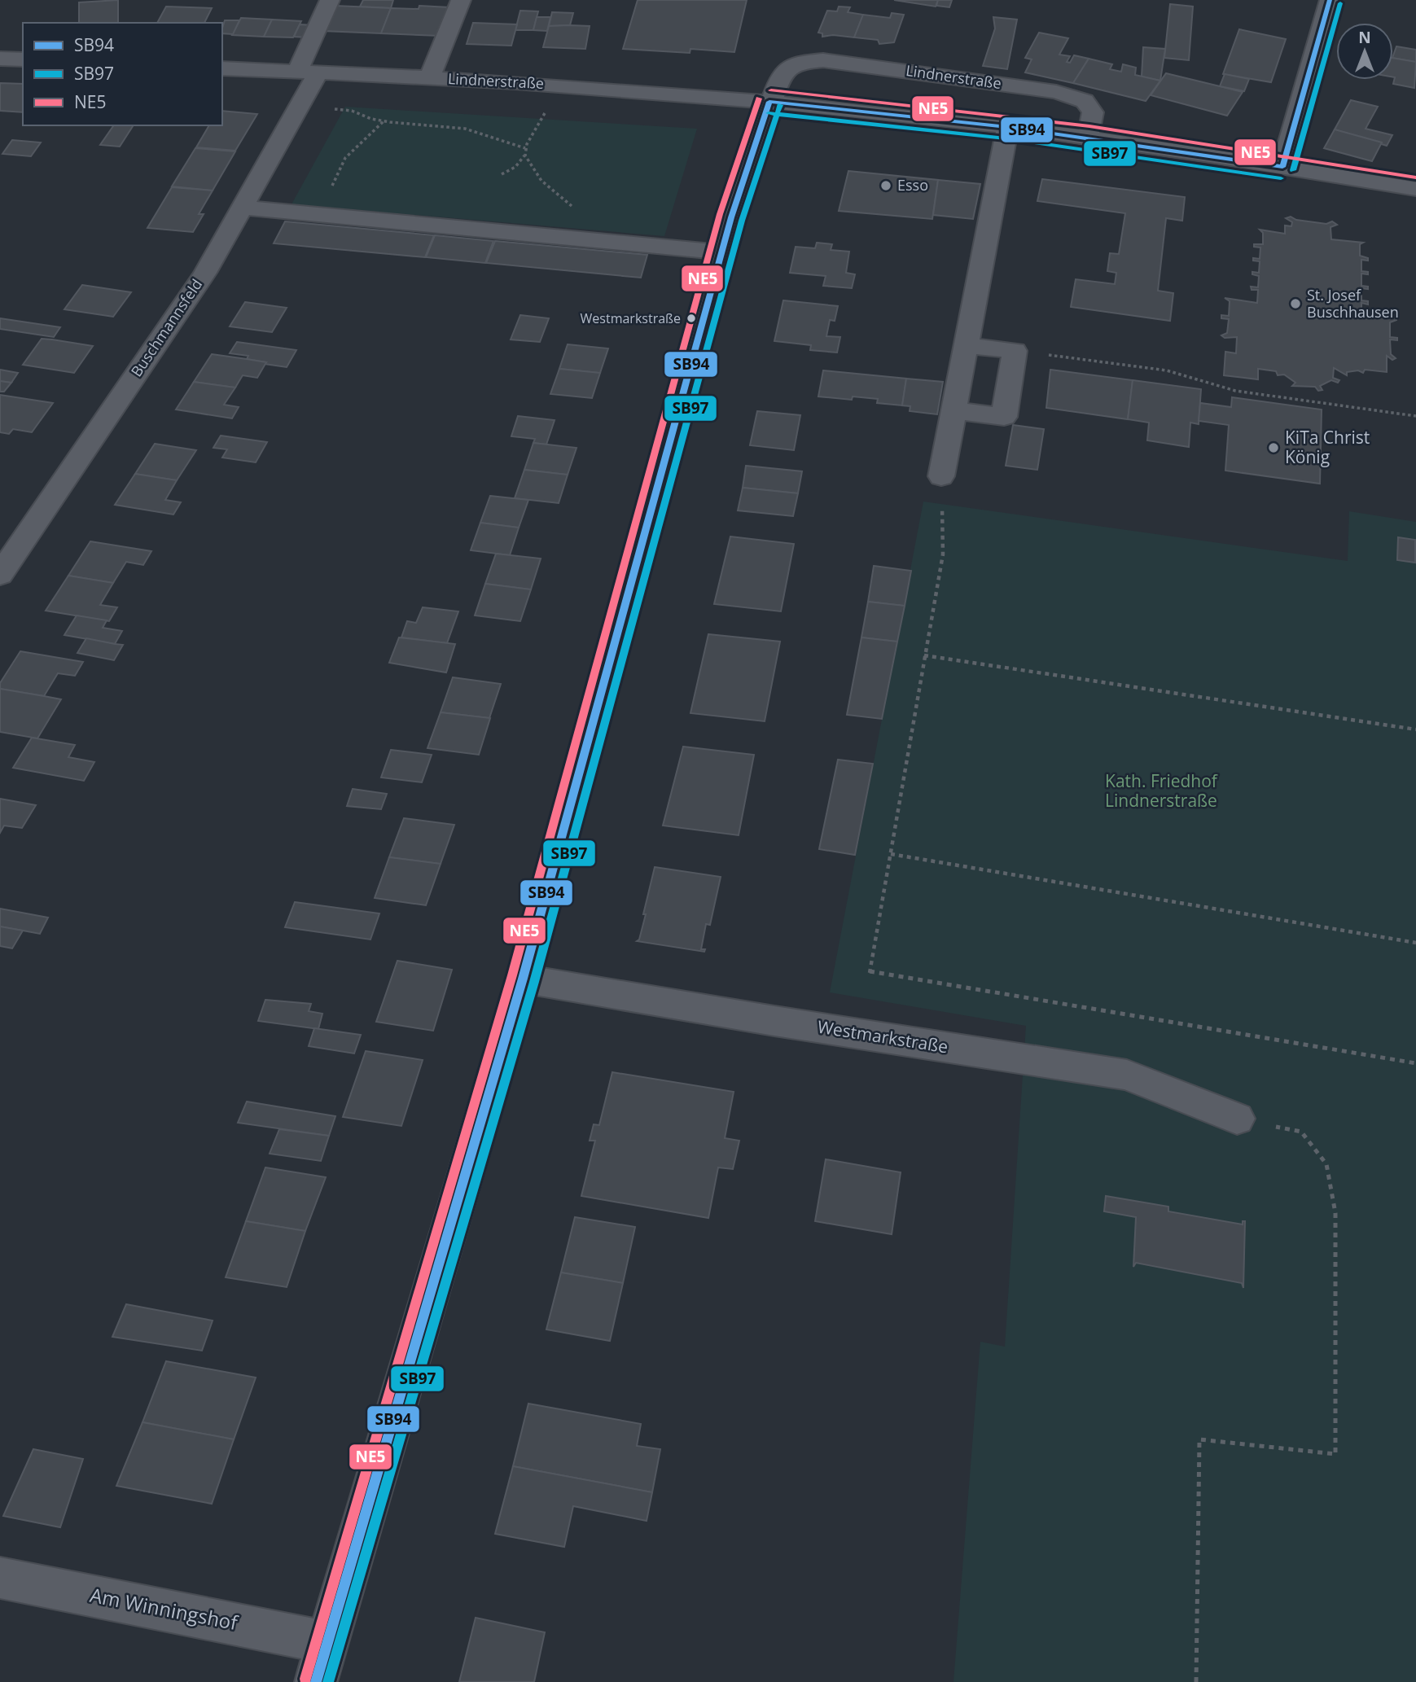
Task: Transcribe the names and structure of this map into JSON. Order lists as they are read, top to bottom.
{
  "streets": {
    "street": [
      "Lindnerstraße",
      "Buschmannsfeld",
      "Westmarkstraße",
      "Am Winningshof"
    ]
  },
  "crossings": [
    ["Lindnerstraße", "Buschmannsfeld"]
  ],
  "parks": ["Kath. Friedhof Lindnerstraße"],
  "places": [
    "Esso",
    "St. Josef Buschhausen",
    "Westmarkstraße",
    "KiTa Christ König"
  ],
  "lines": ["transit line SB94", "transit line SB97", "transit line NE5"],
  "legend": ["SB94", "SB97", "NE5"],
  "north": "top"
}
